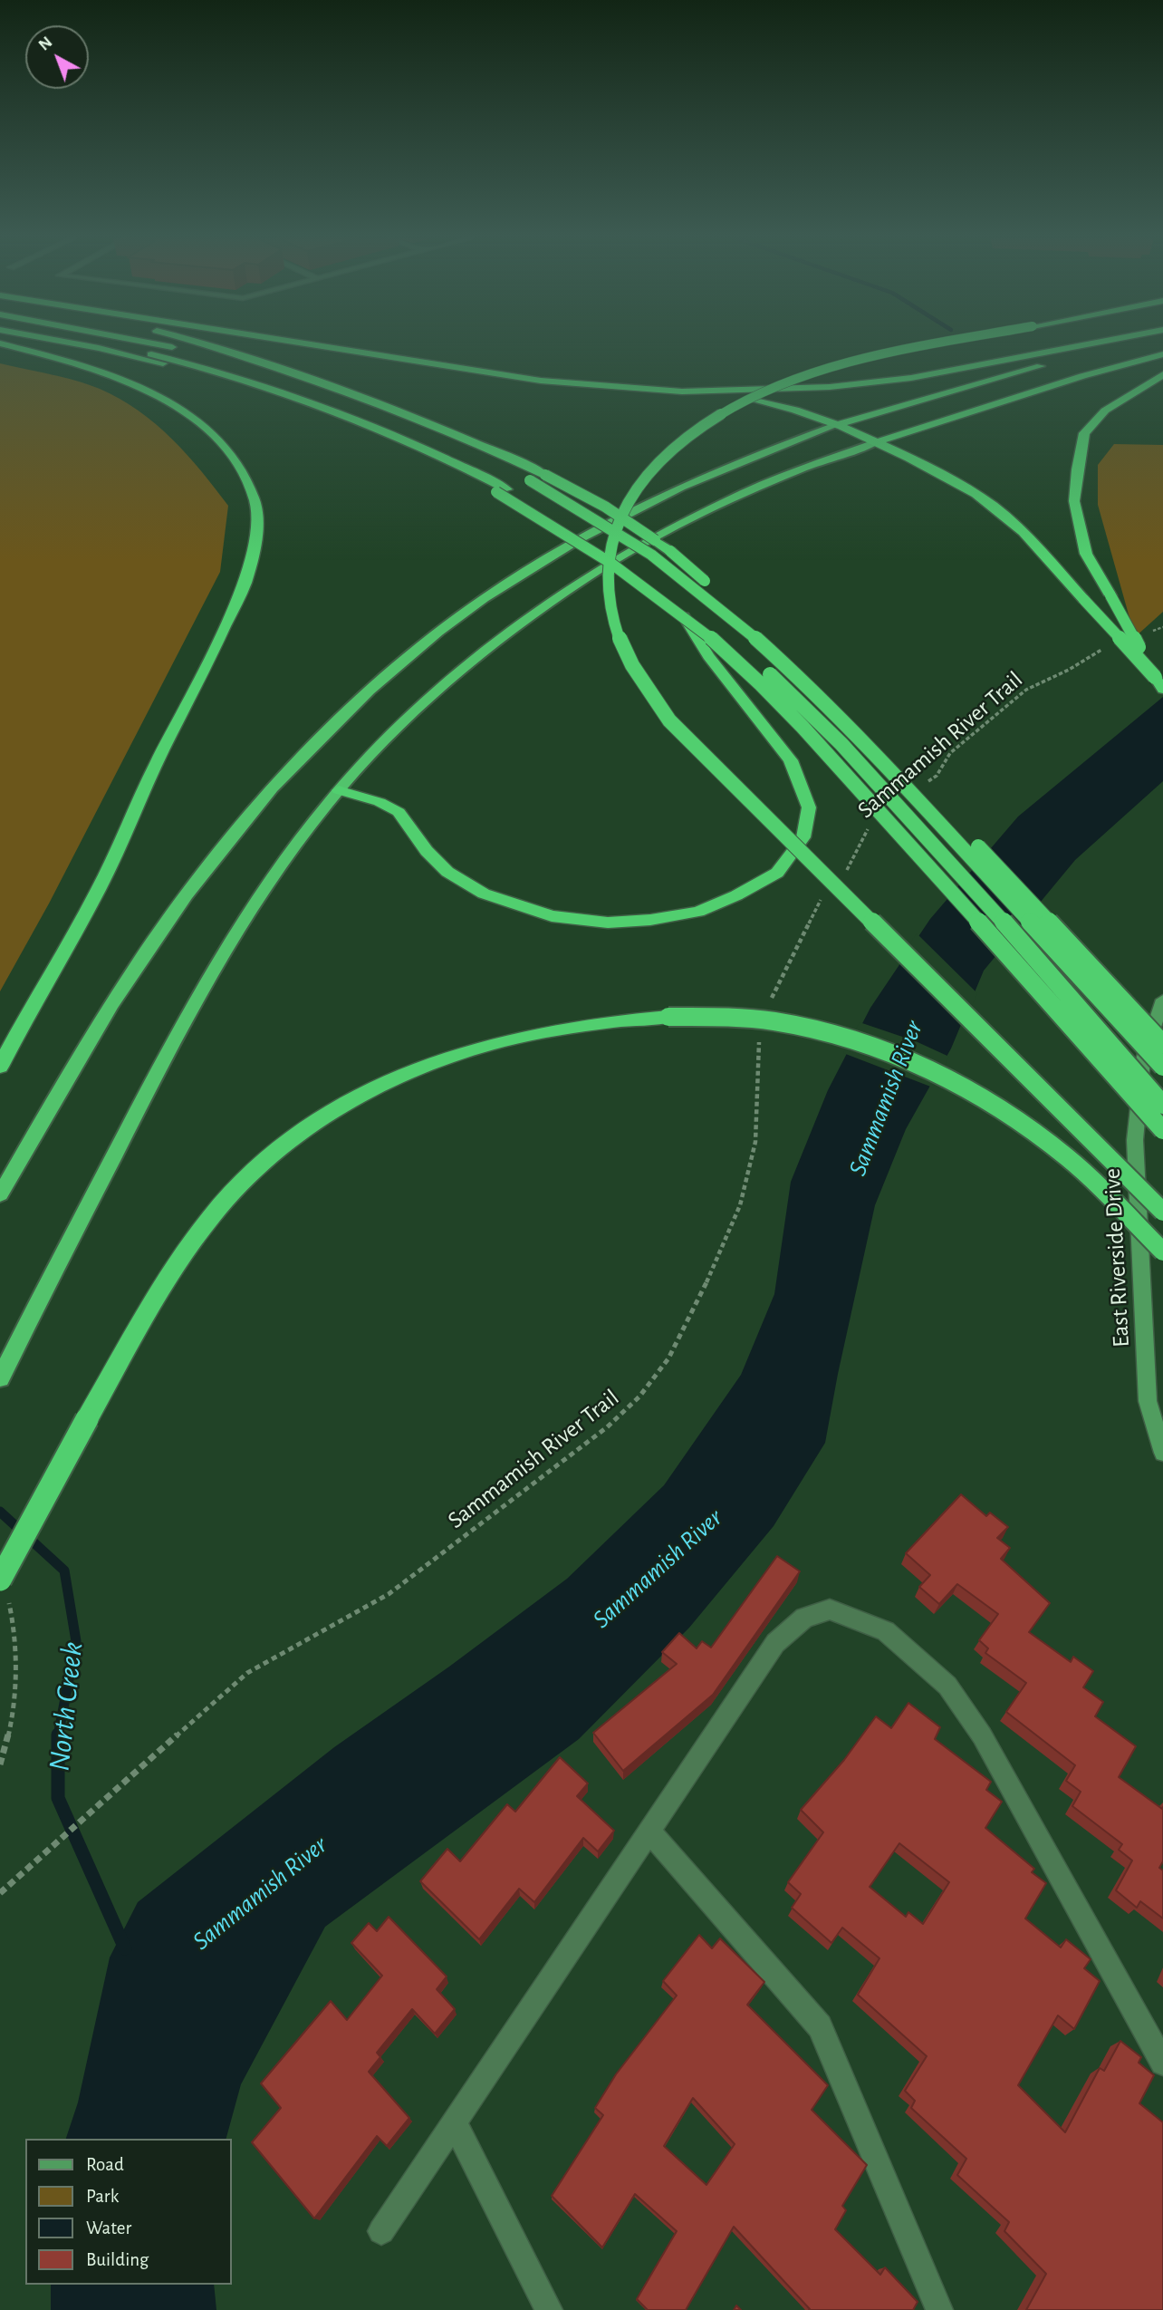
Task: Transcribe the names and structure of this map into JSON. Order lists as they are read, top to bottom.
{
  "streets": {
    "main road": ["East Riverside Drive"],
    "path": ["Sammamish River Trail"]
  },
  "water": ["Sammamish River", "North Creek"],
  "legend": [
    "Road",
    "Park",
    "Water",
    "Building"
  ],
  "north": "top left"
}
